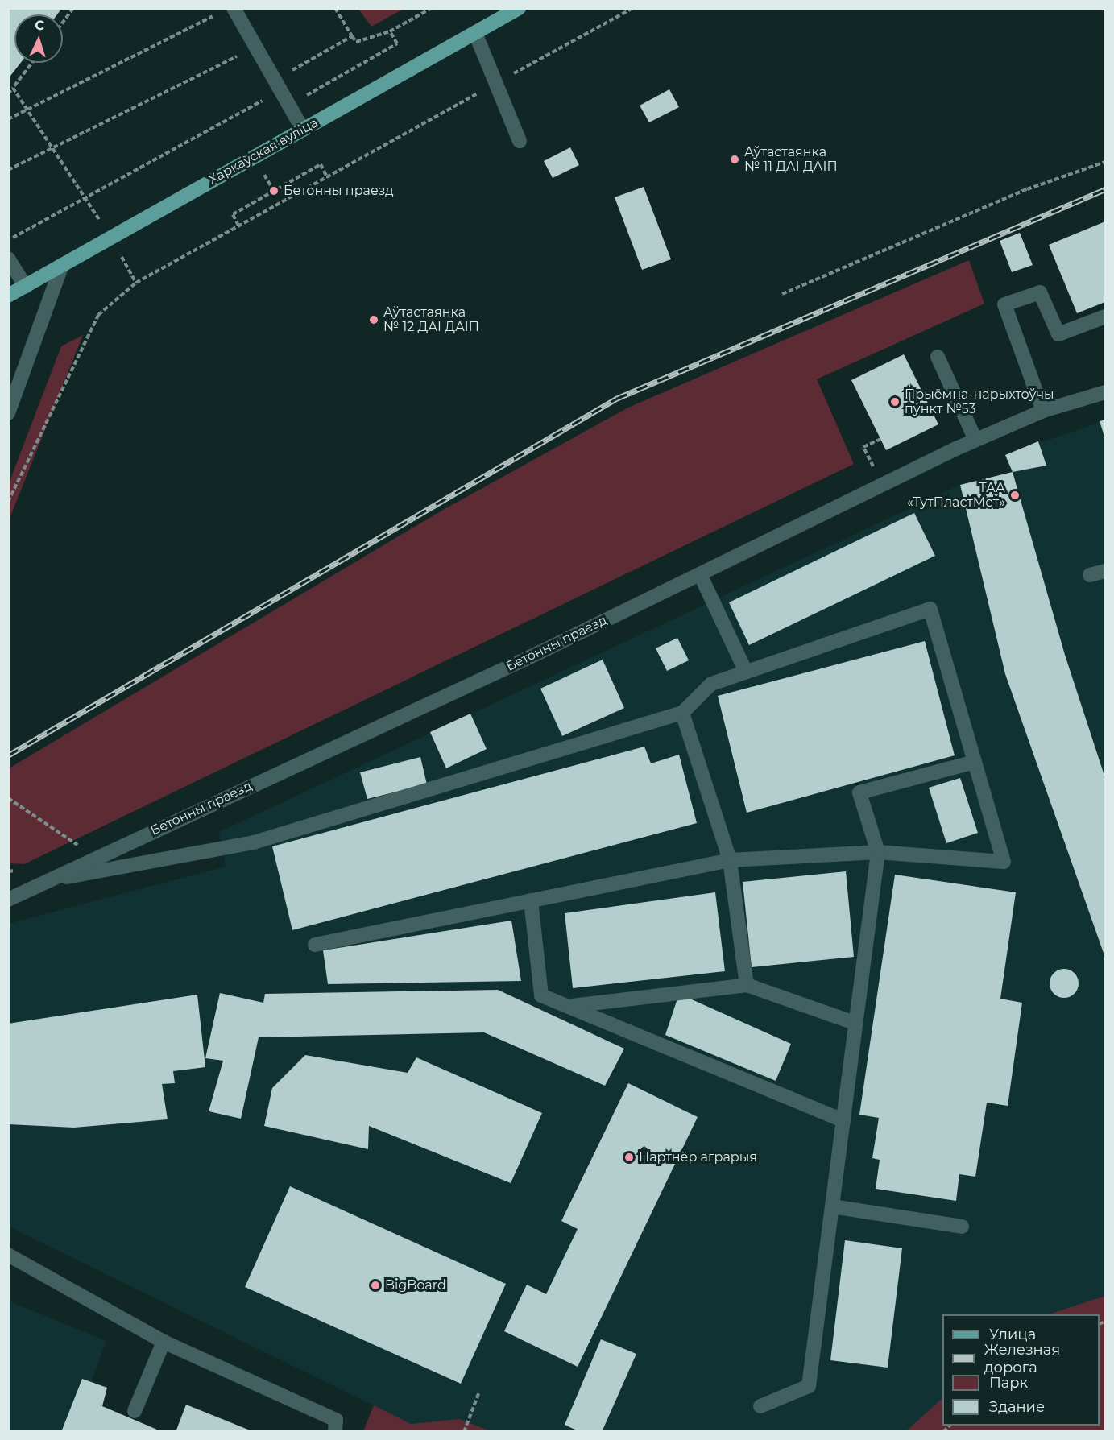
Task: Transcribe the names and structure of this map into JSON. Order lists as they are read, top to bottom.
{
  "streets": {
    "main road": ["Харкаўская вуліца"],
    "street": ["Бетонны праезд"]
  },
  "places": [
    "Аўтастаянка № 11 ДАІ ДАІП",
    "Бетонны праезд",
    "Аўтастаянка № 12 ДАІ ДАІП",
    "Прыёмна-нарыхтоўчы пункт №53",
    "ТАА «ТутПластМет»",
    "Партнёр аграрыя",
    "BigBoard"
  ],
  "legend": [
    "Улица",
    "Железная дорога",
    "Парк",
    "Здание"
  ],
  "north": "top"
}
